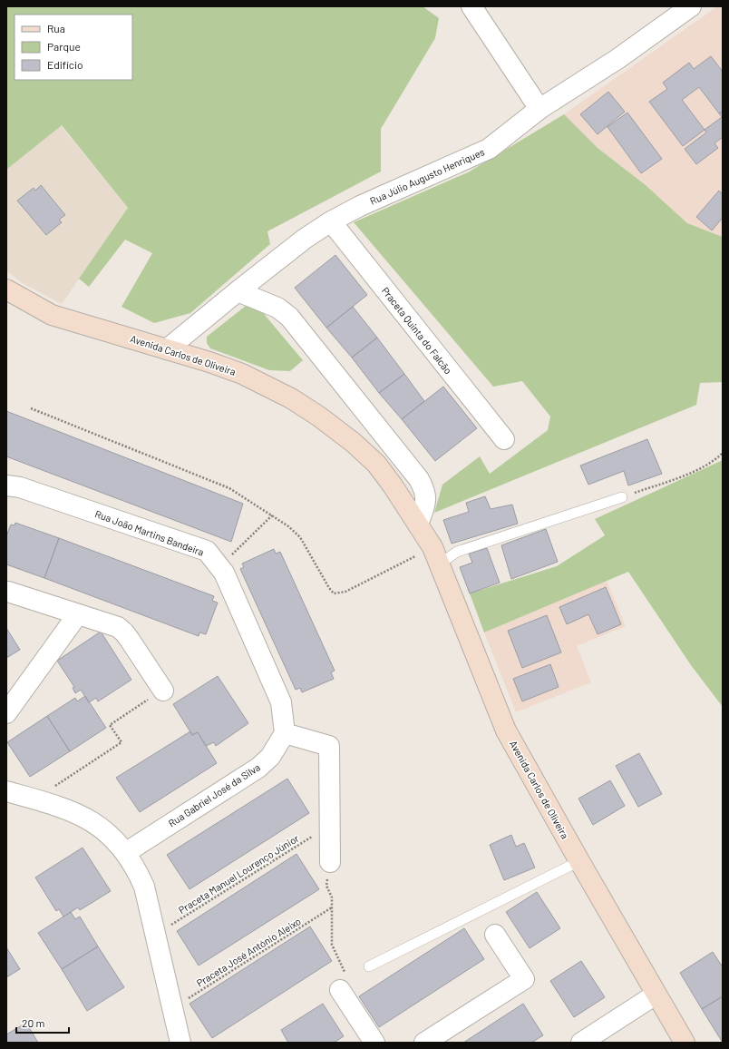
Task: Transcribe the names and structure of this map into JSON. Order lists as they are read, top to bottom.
{
  "streets": {
    "main road": ["Avenida Carlos de Oliveira"],
    "street": [
      "Rua Júlio Augusto Henriques",
      "Praceta Quinta do Falcão",
      "Rua João Martins Bandeira",
      "Rua Gabriel José da Silva"
    ],
    "path": ["Praceta Manuel Lourenço Júnior", "Praceta José António Aleixo"]
  },
  "crossings": [
    ["Rua Júlio Augusto Henriques", "Praceta Quinta do Falcão"],
    ["Rua Júlio Augusto Henriques", "Avenida Carlos de Oliveira"],
    ["Rua João Martins Bandeira", "Rua Gabriel José da Silva"]
  ],
  "legend": ["Rua", "Parque", "Edifício"],
  "scale_bar": "20 m"
}
